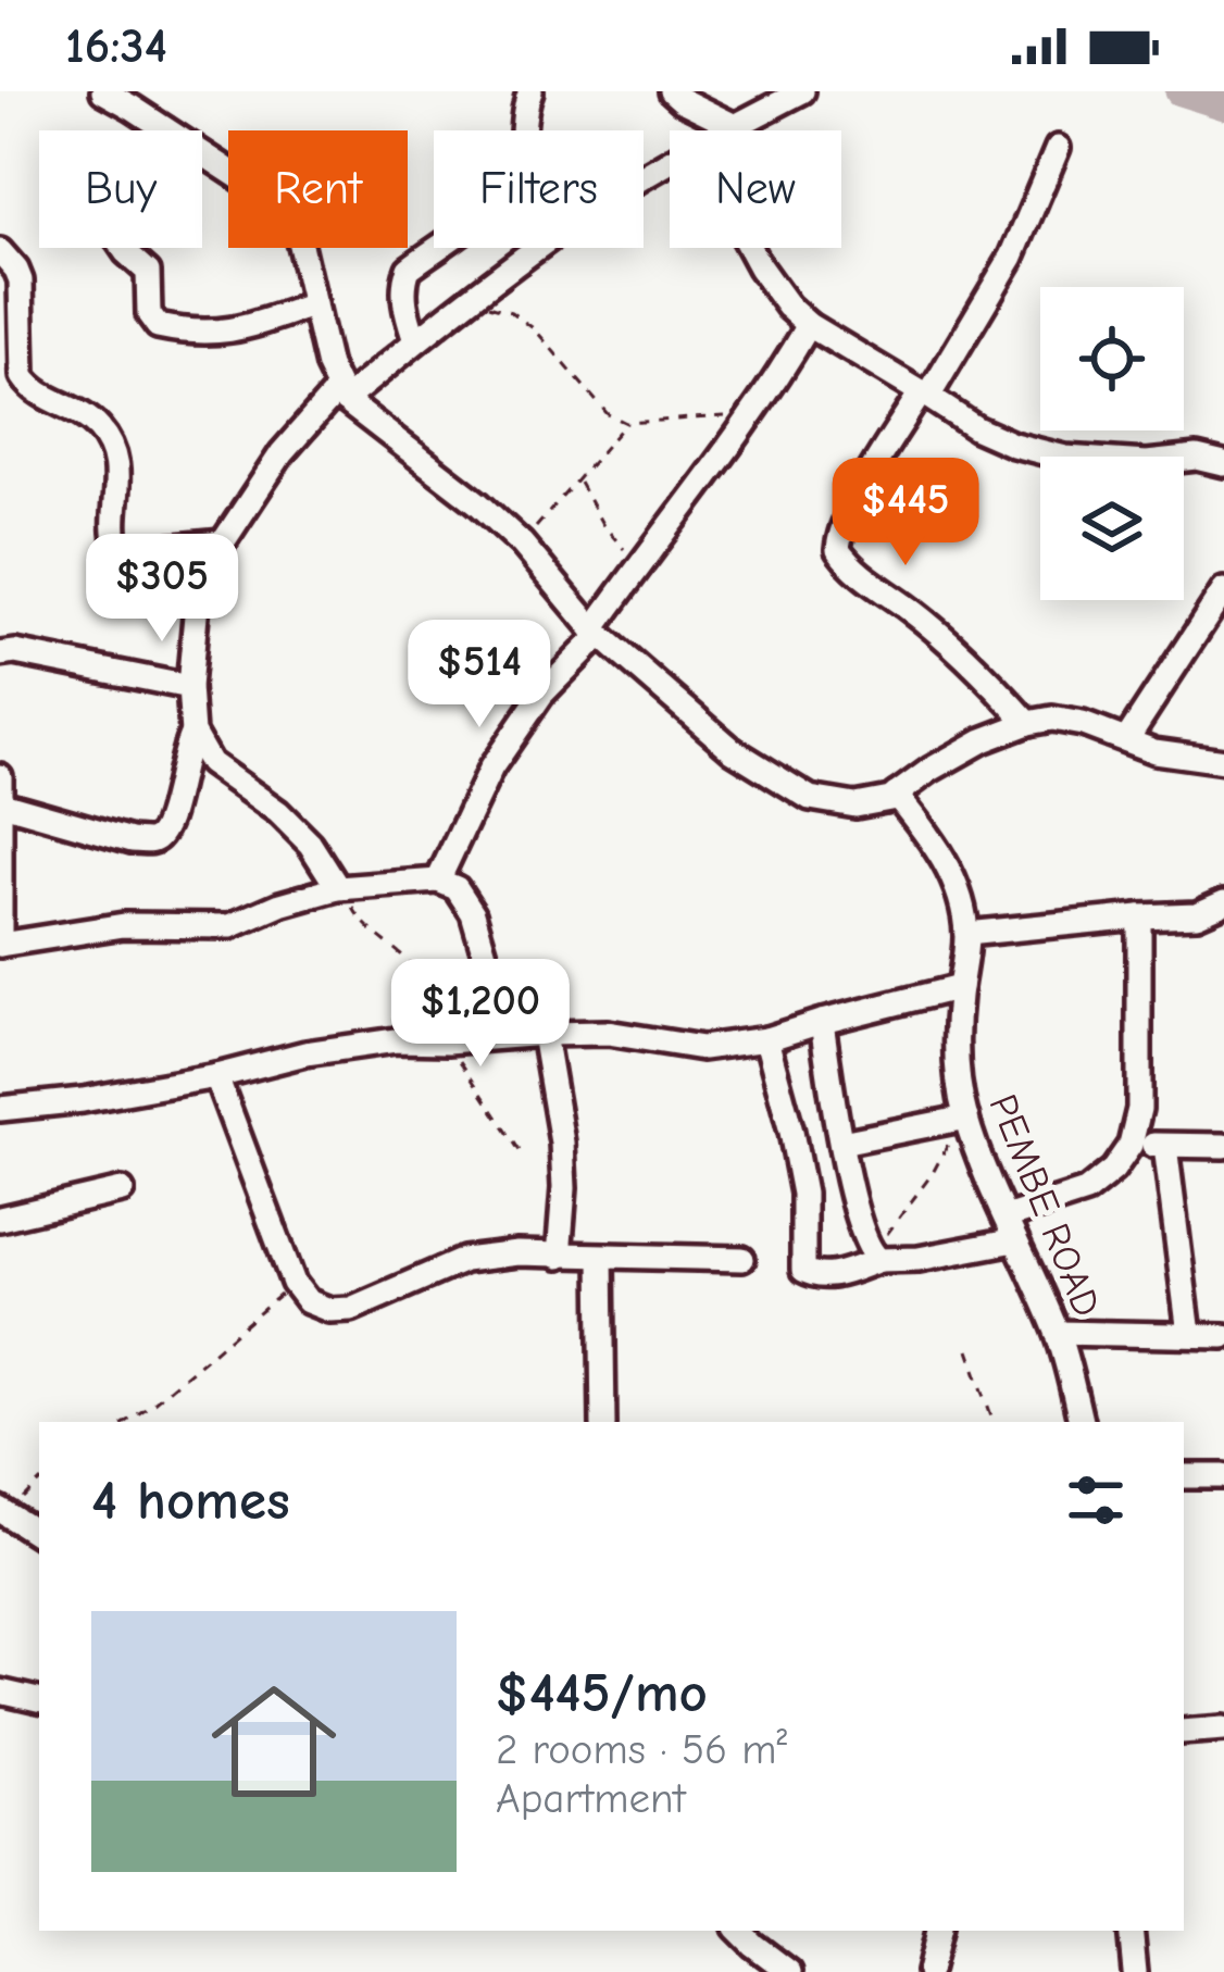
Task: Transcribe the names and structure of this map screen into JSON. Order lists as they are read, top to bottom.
{
  "streets": {
    "street": ["PEMBE ROAD"]
  },
  "page": {
    "status": "16:34",
    "chip": [
      "Buy",
      "Rent",
      "Filters",
      "New"
    ],
    "price": [
      "$445",
      "$305",
      "$514",
      "$1,200"
    ],
    "heading": "4 homes",
    "list": [
      {
        "name": "$445/mo",
        "note": "2 rooms · 56 m² · Apartment"
      }
    ]
  }
}
